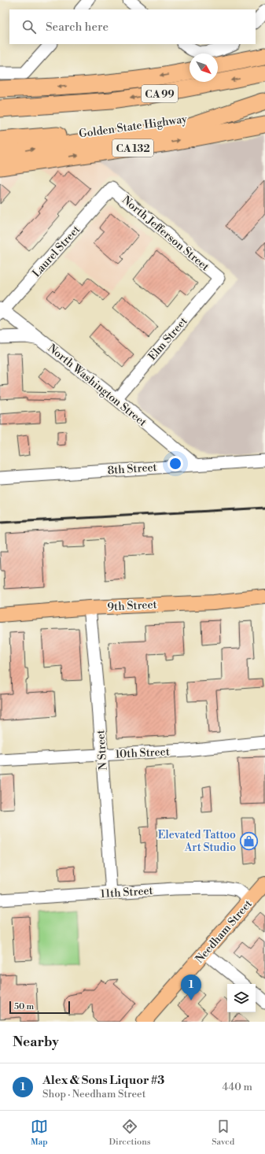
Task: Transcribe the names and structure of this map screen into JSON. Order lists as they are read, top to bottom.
{
  "streets": {
    "highway": ["CA 99", "Golden State Highway", "CA 132"],
    "main road": ["9th Street", "Needham Street"],
    "street": [
      "North Jefferson Street",
      "Laurel Street",
      "Elm Street",
      "North Washington Street",
      "8th Street",
      "N Street",
      "10th Street",
      "11th Street"
    ]
  },
  "crossings": [
    ["North Jefferson Street", "Laurel Street"],
    ["North Jefferson Street", "Elm Street"],
    ["Laurel Street", "North Washington Street"],
    ["Elm Street", "North Washington Street"],
    ["North Washington Street", "8th Street"],
    ["9th Street", "N Street"],
    ["N Street", "10th Street"],
    ["N Street", "11th Street"],
    ["11th Street", "Needham Street"]
  ],
  "places": {
    "shop": ["Elevated Tattoo Art Studio"]
  },
  "scale_bar": "50 m",
  "north": "bottom right",
  "page": {
    "search": "Search here",
    "pins": "1",
    "scale": "50 m",
    "heading": "Nearby",
    "list": [
      {
        "mark": "1",
        "name": "Alex & Sons Liquor #3",
        "note": "Shop · Needham Street",
        "value": "440 m"
      }
    ],
    "nav": ["Map", "Directions", "Saved"]
  }
}
